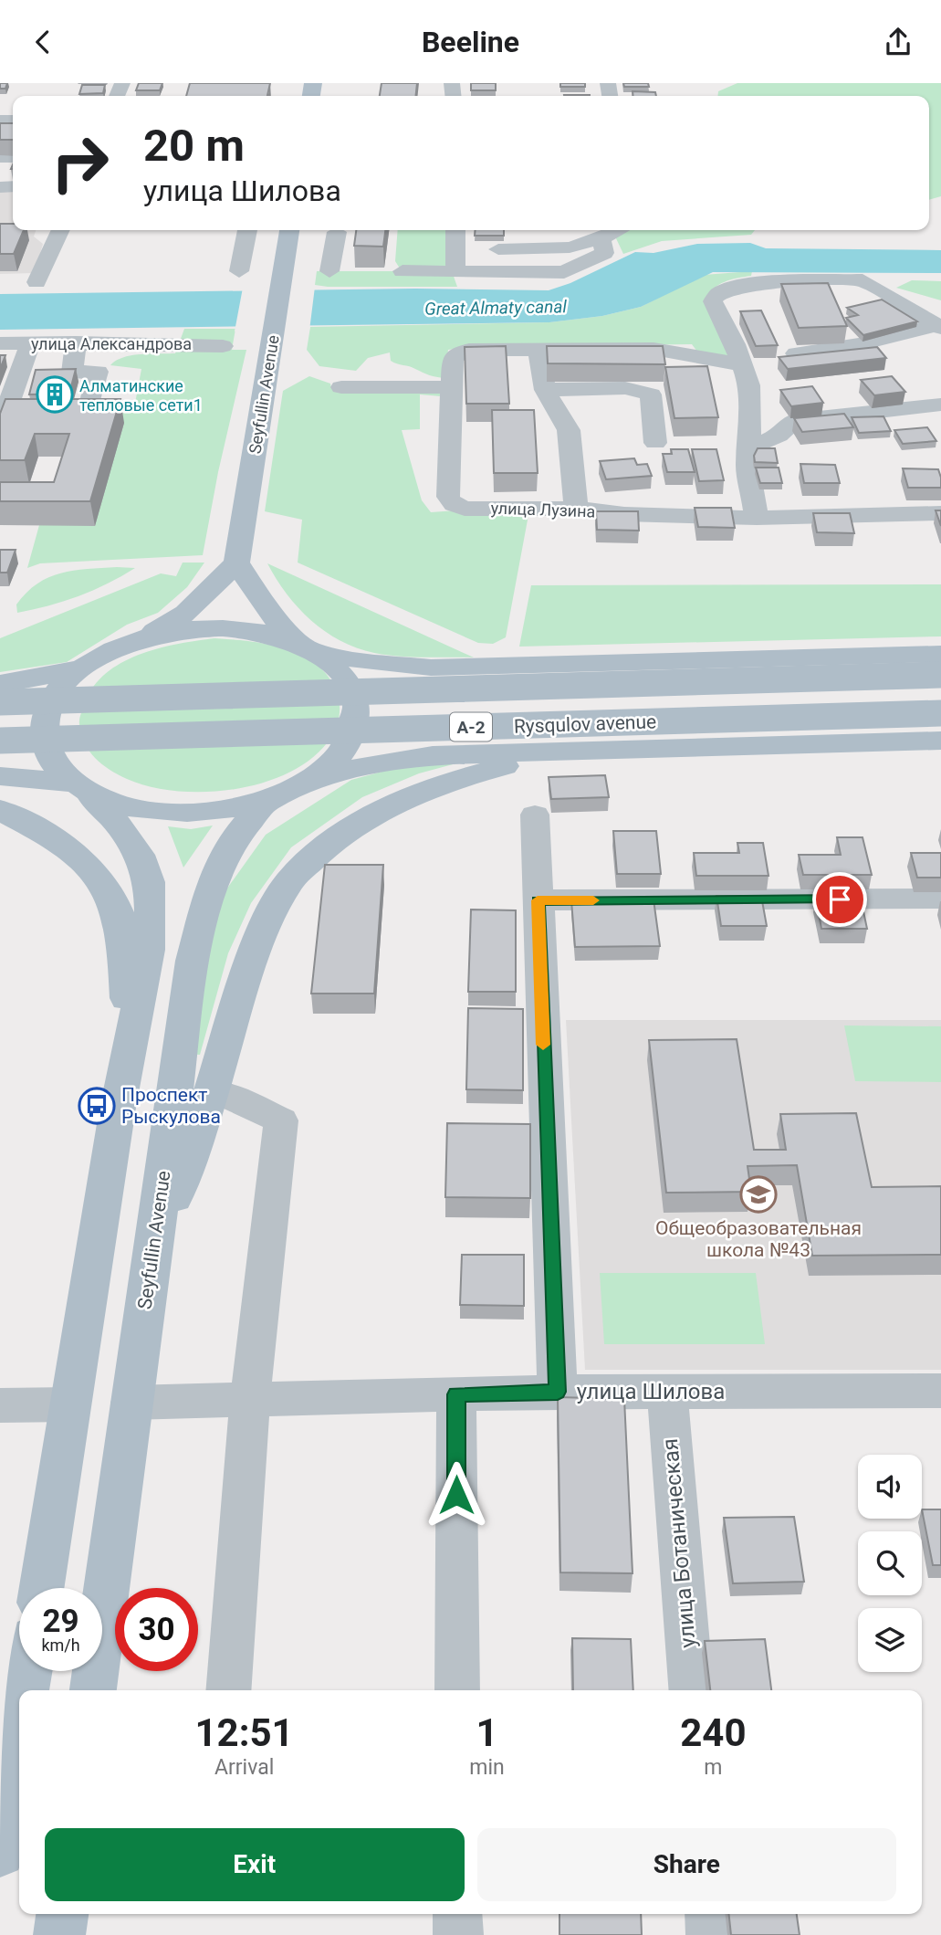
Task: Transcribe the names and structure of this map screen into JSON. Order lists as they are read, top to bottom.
{
  "streets": {
    "main road": ["Seyfullin Avenue", "Rysqulov avenue", "A-2"],
    "street": [
      "улица Александрова",
      "улица Лузина",
      "улица Шилова",
      "улица Ботаническая"
    ]
  },
  "crossings": [
    ["Seyfullin Avenue", "улица Шилова"],
    ["улица Шилова", "улица Ботаническая"]
  ],
  "water": ["Great Almaty canal"],
  "places": {
    "building": ["Алматинские тепловые сети1"],
    "bus stop": ["Проспект Рыскулова"],
    "school or university": ["Общеобразовательная школа №43"]
  },
  "page": {
    "header": "Beeline",
    "turn": ["20 m", "улица Шилова"],
    "speed": "29 km/h",
    "limit": "30",
    "eta": [
      "12:51",
      "Arrival",
      "1",
      "min",
      "240",
      "m"
    ],
    "buttons": ["Exit", "Share"]
  }
}
